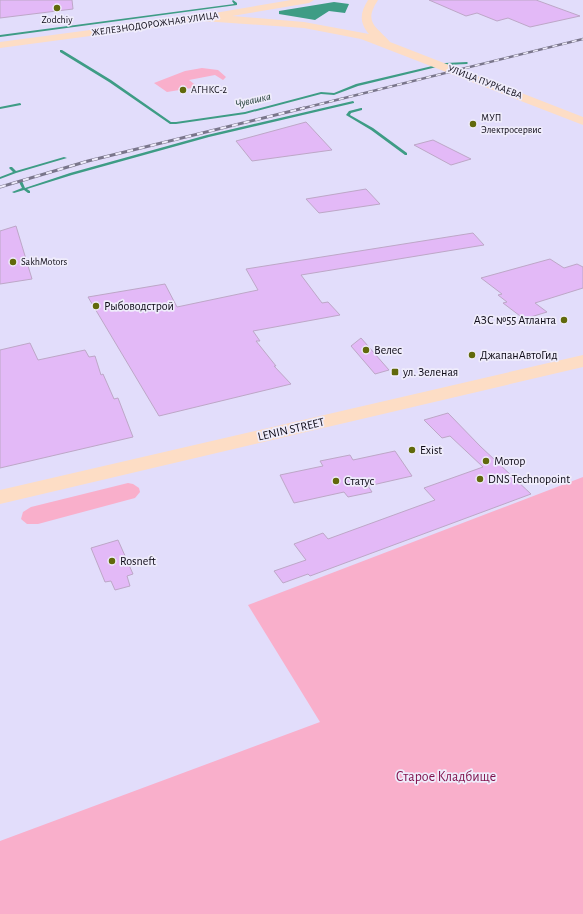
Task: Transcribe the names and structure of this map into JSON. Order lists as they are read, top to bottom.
{
  "streets": {
    "main road": ["ЖЕЛЕЗНОДОРОЖНАЯ УЛИЦА", "УЛИЦА ПУРКАЕВА", "LENIN STREET"]
  },
  "water": ["Чувашка"],
  "parks": ["Старое Кладбище"],
  "places": {
    "other": [
      "Zodchiy",
      "АГНКС-2",
      "МУП Электросервис",
      "SakhMotors",
      "Рыбоводстрой",
      "АЗС №55 Атланта",
      "Велес",
      "ДжапанАвтоГид",
      "Exist",
      "Мотор",
      "DNS Technopoint",
      "Статус",
      "Rosneft"
    ],
    "transit": ["ул. Зеленая"]
  }
}
